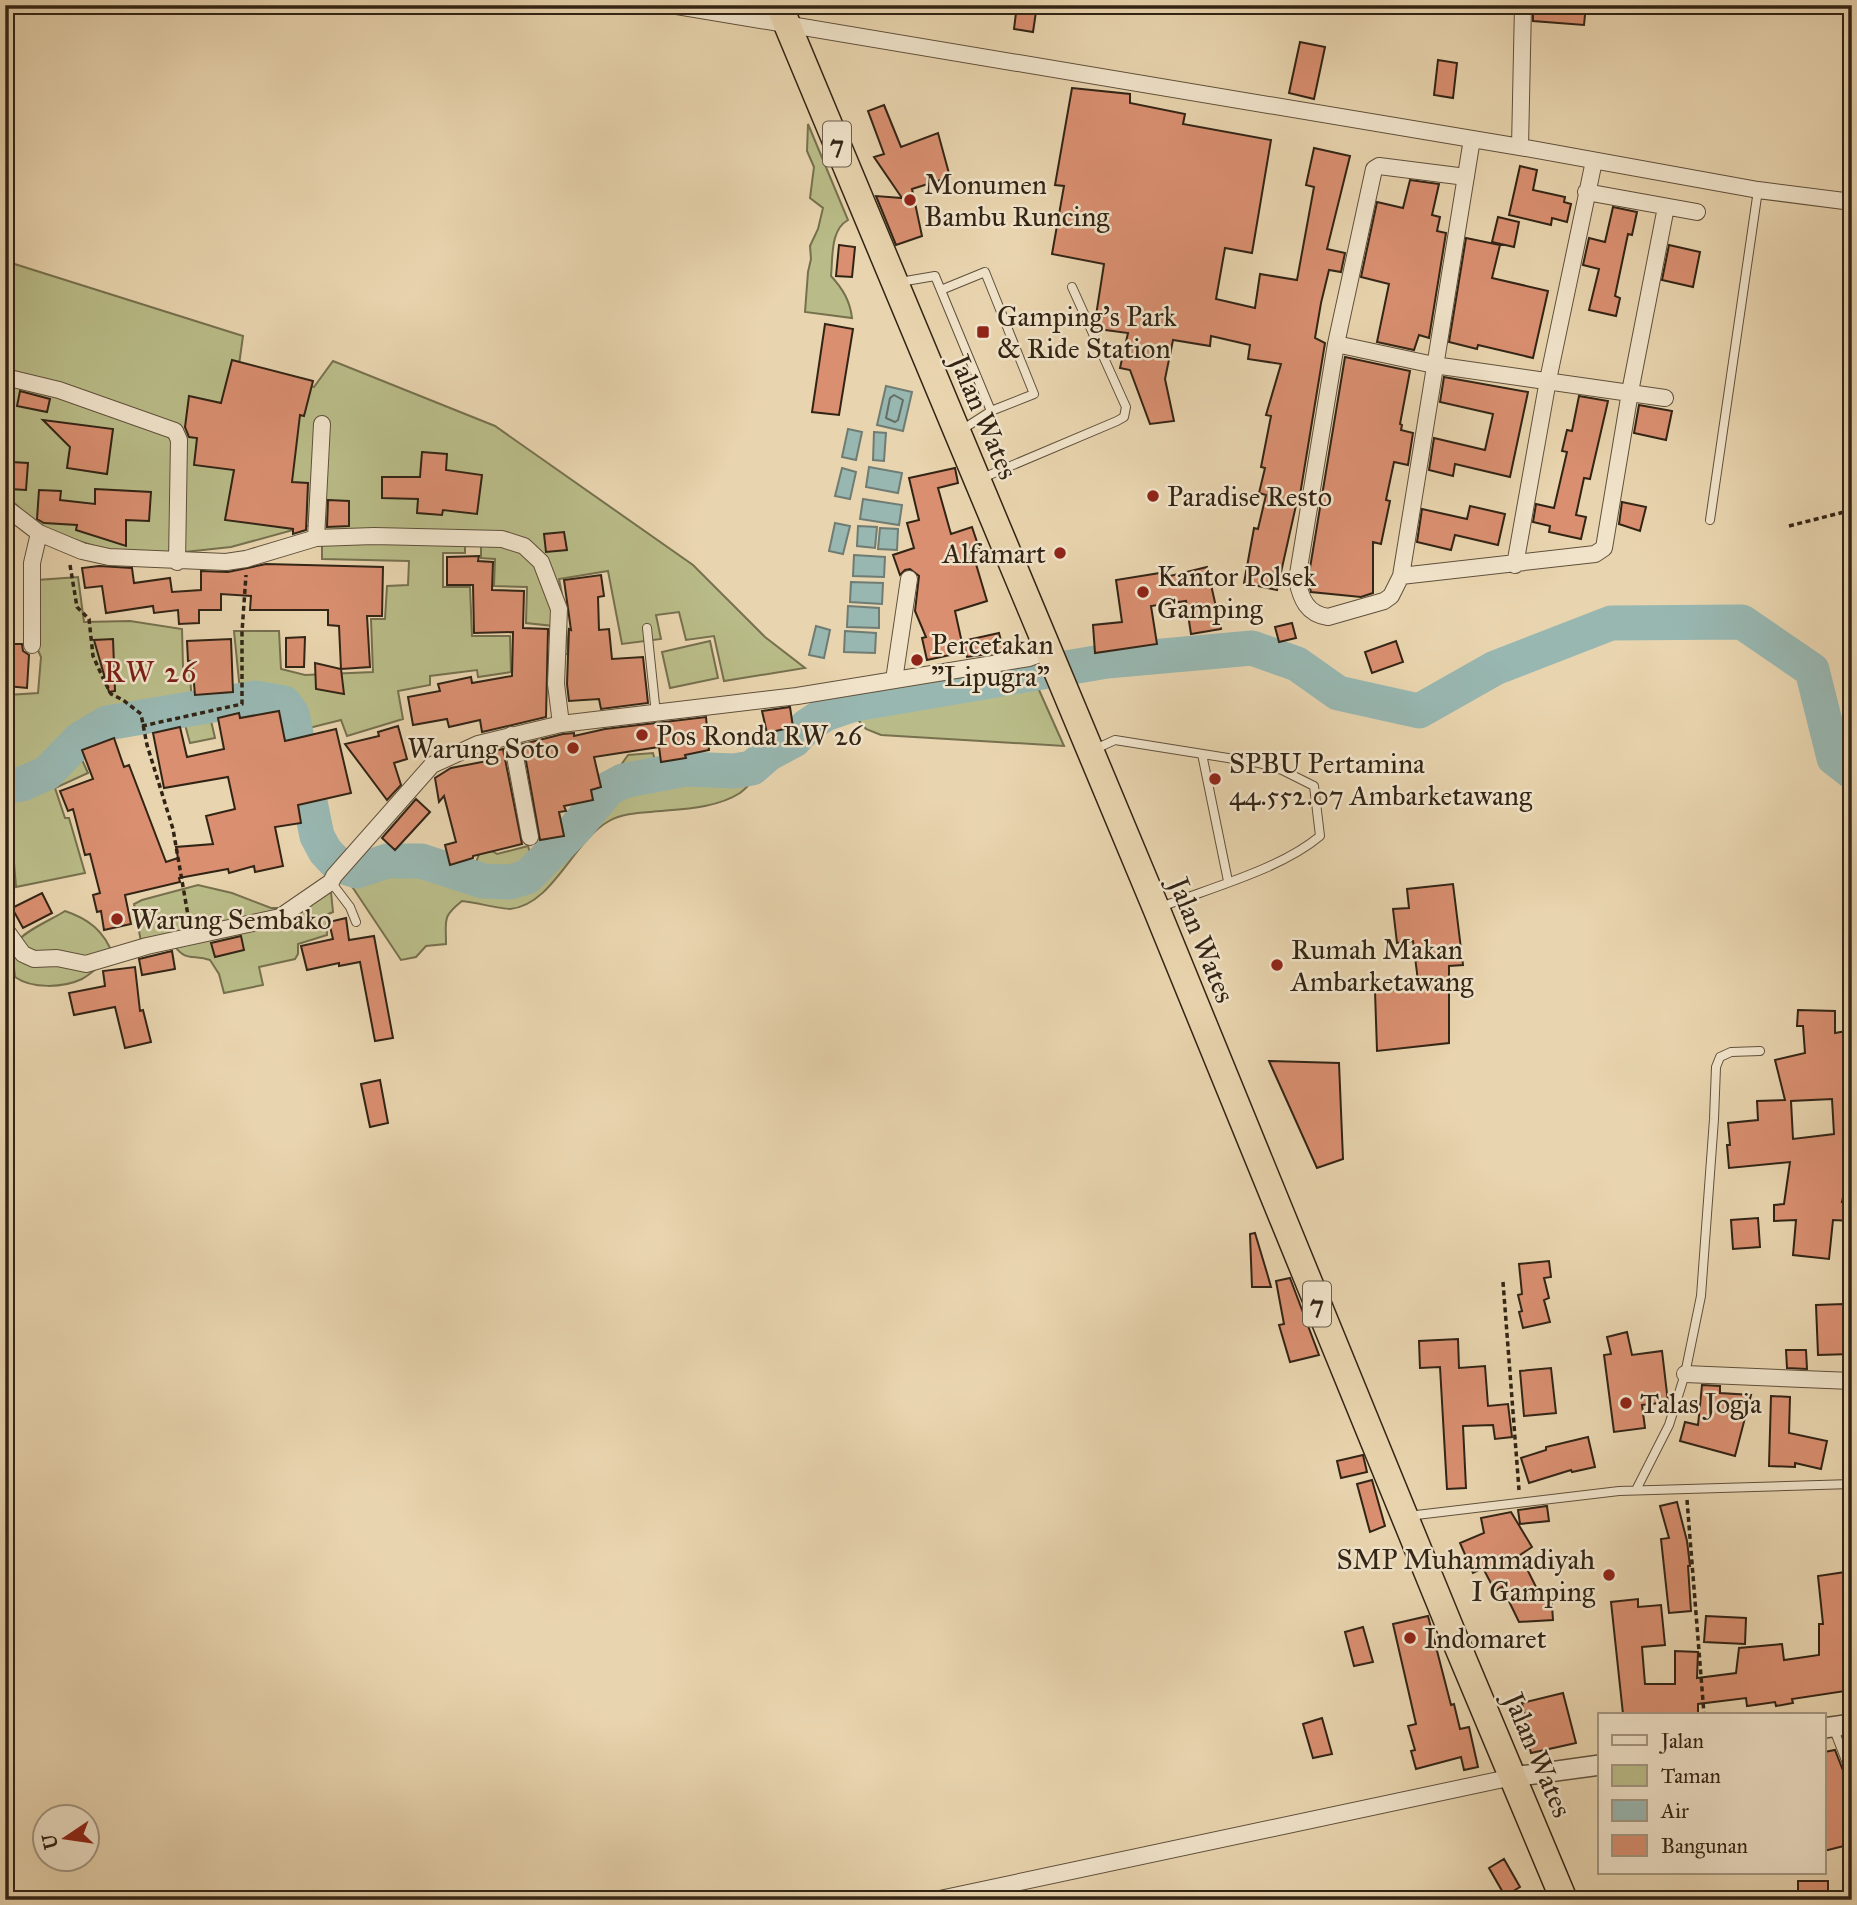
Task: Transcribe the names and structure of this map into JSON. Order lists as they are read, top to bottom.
{
  "streets": {
    "highway": ["7", "Jalan Wates"]
  },
  "districts": ["RW 26"],
  "places": {
    "other": [
      "Monumen Bambu Runcing",
      "Paradise Resto",
      "Alfamart",
      "Kantor Polsek Gamping",
      "Percetakan \"Lipugra\"",
      "Pos Ronda RW 26",
      "Warung Soto",
      "SPBU Pertamina 44.552.07 Ambarketawang",
      "Warung Sembako",
      "Rumah Makan Ambarketawang",
      "Talas Jogja",
      "SMP Muhammadiyah I Gamping",
      "Indomaret"
    ],
    "transit": ["Gamping's Park & Ride Station"]
  },
  "legend": [
    "Jalan",
    "Taman",
    "Air",
    "Bangunan"
  ],
  "north": "left"
}
